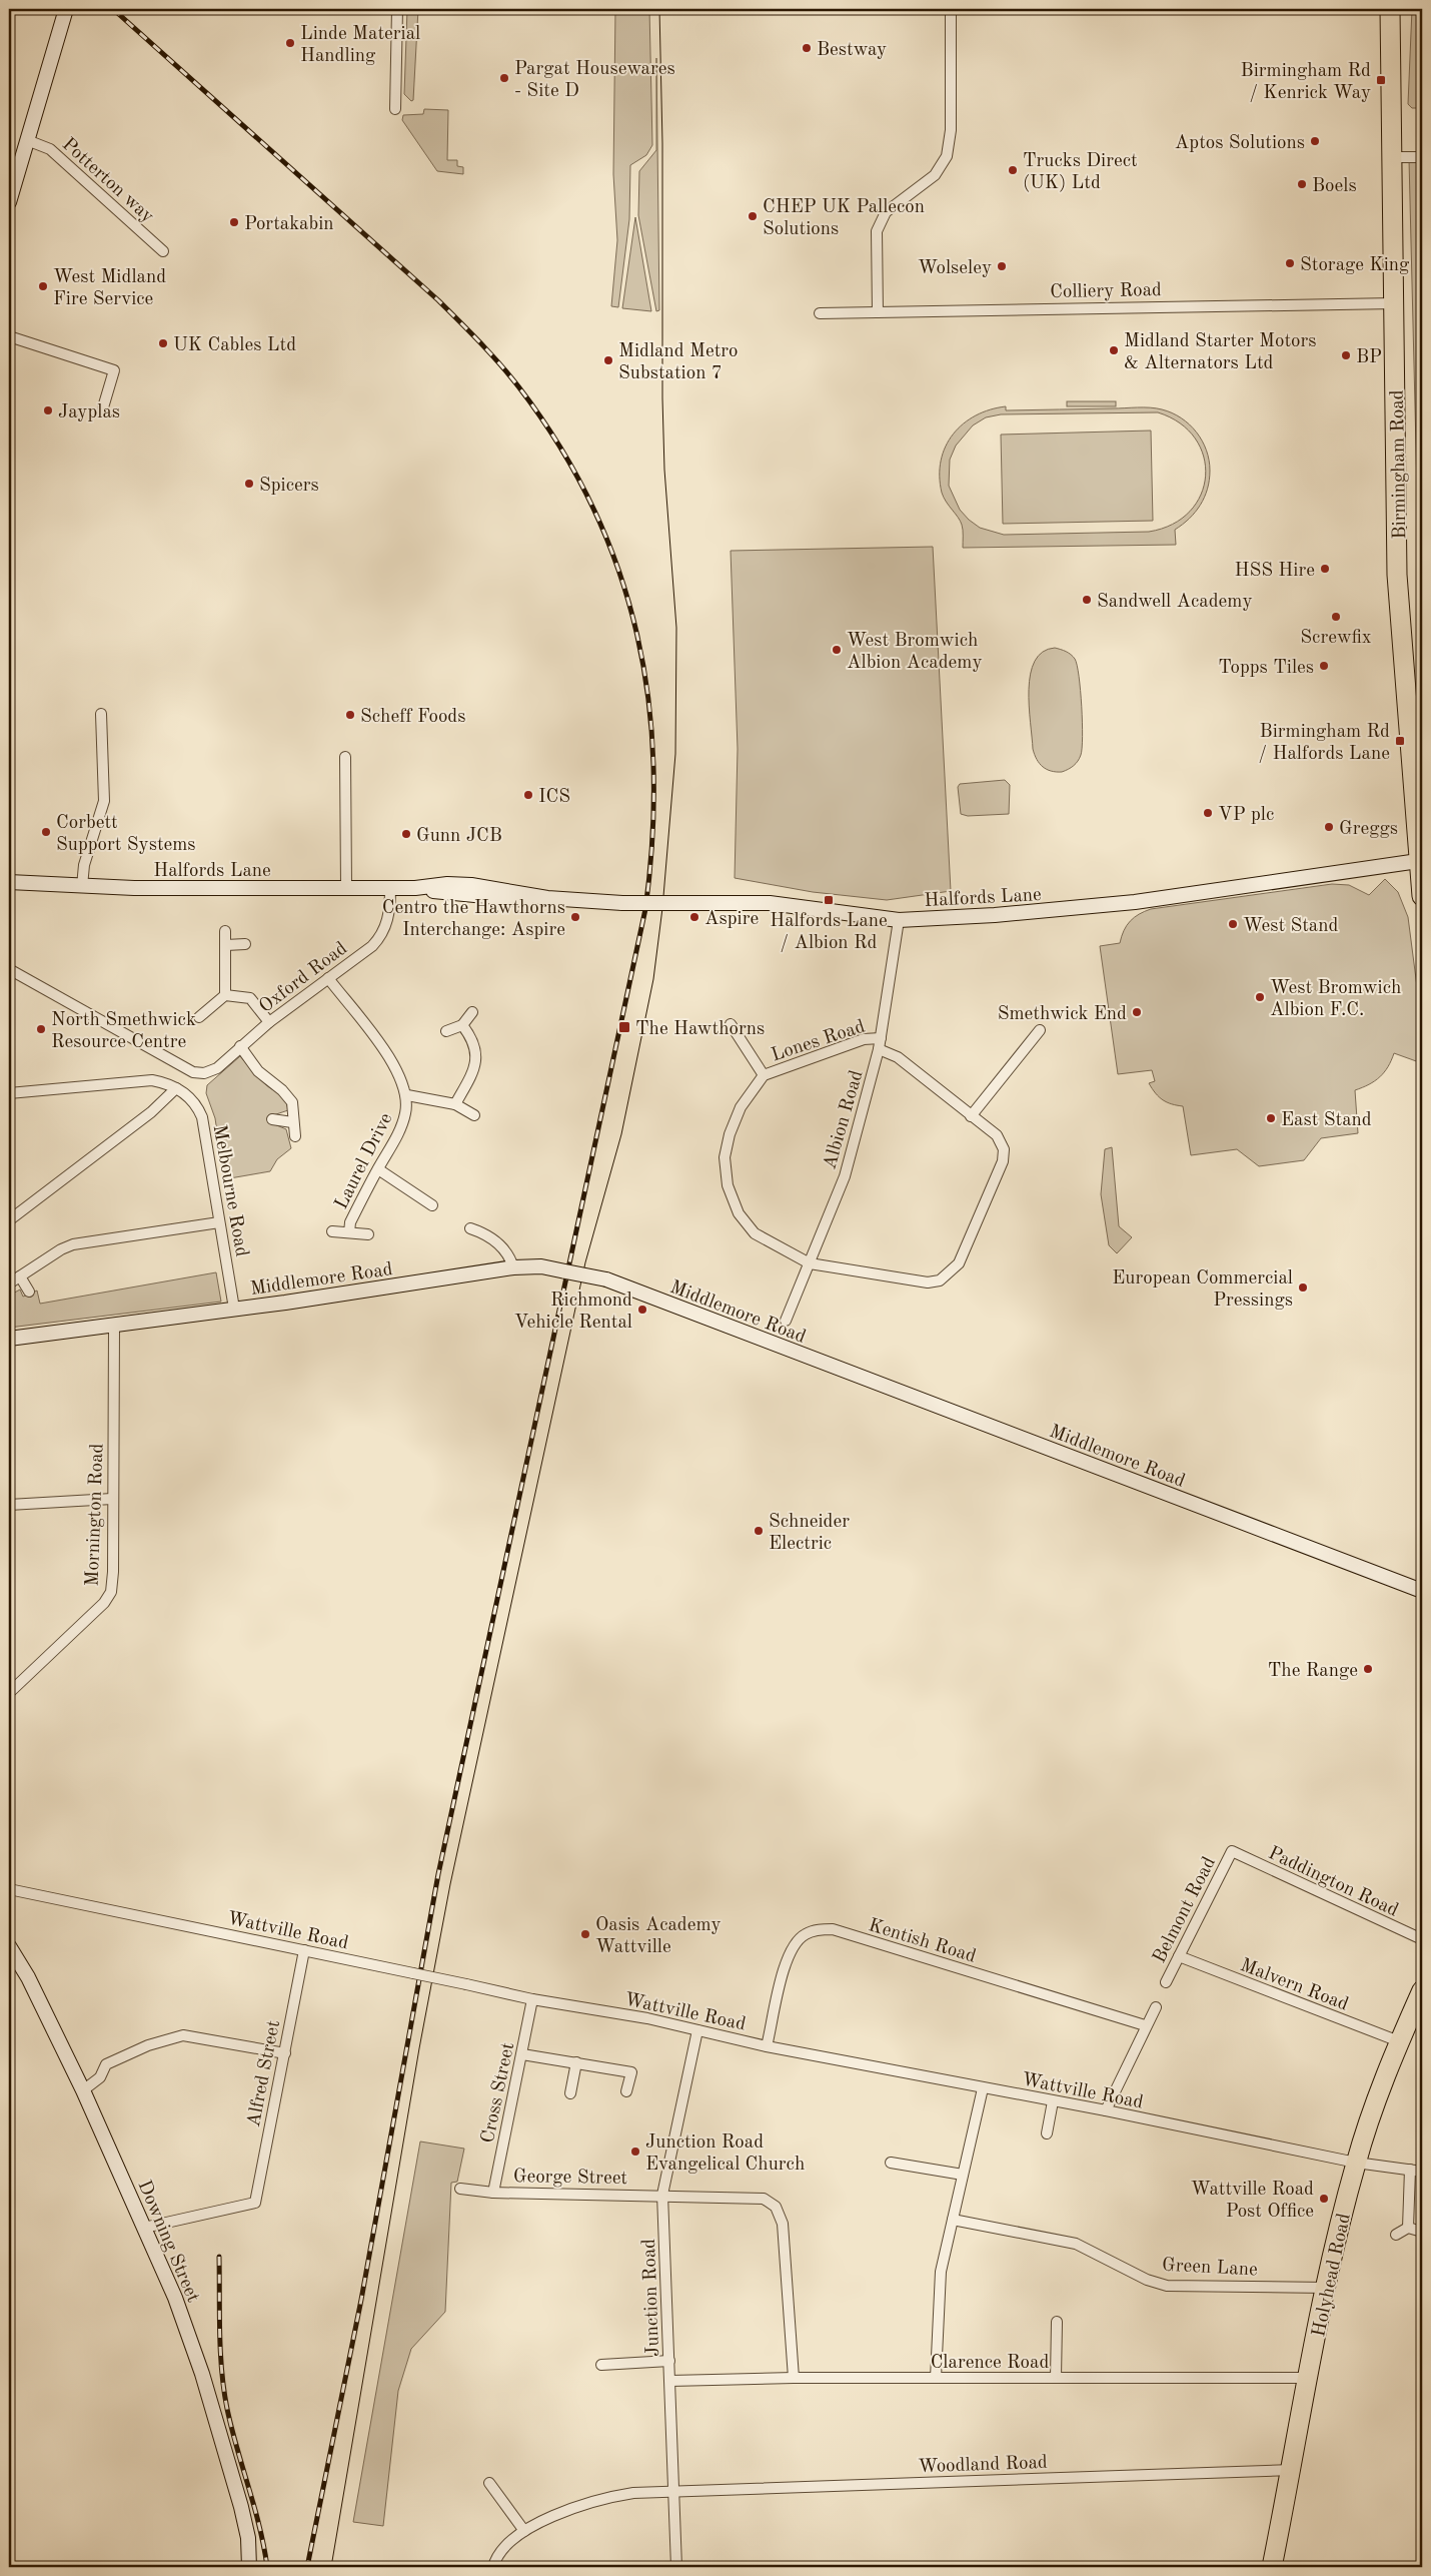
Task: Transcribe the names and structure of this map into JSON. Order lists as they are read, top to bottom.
{
  "streets": {
    "highway": ["Birmingham Road", "Holyhead Road"],
    "street": [
      "Potterton way",
      "Colliery Road",
      "Halfords Lane",
      "Oxford Road",
      "Lones Road",
      "Albion Road",
      "Laurel Drive",
      "Melbourne Road",
      "Middlemore Road",
      "Mornington Road",
      "Paddington Road",
      "Belmont Road",
      "Wattville Road",
      "Kentish Road",
      "Malvern Road",
      "Alfred Street",
      "Cross Street",
      "George Street",
      "Downing Street",
      "Green Lane",
      "Junction Road",
      "Clarence Road",
      "Woodland Road"
    ]
  },
  "crossings": [
    ["Colliery Road", "Birmingham Road"],
    ["Birmingham Road", "Halfords Lane"],
    ["Halfords Lane", "Oxford Road"],
    ["Halfords Lane", "Albion Road"],
    ["Oxford Road", "Laurel Drive"],
    ["Lones Road", "Albion Road"],
    ["Melbourne Road", "Middlemore Road"],
    ["Middlemore Road", "Mornington Road"],
    ["Paddington Road", "Belmont Road"],
    ["Belmont Road", "Malvern Road"],
    ["Wattville Road", "Kentish Road"],
    ["Wattville Road", "Alfred Street"],
    ["Wattville Road", "Cross Street"],
    ["Wattville Road", "Holyhead Road"],
    ["Wattville Road", "Junction Road"],
    ["Malvern Road", "Holyhead Road"],
    ["Alfred Street", "Downing Street"],
    ["Cross Street", "George Street"],
    ["George Street", "Junction Road"],
    ["George Street", "Clarence Road"],
    ["Green Lane", "Holyhead Road"],
    ["Holyhead Road", "Clarence Road"],
    ["Holyhead Road", "Woodland Road"],
    ["Junction Road", "Clarence Road"],
    ["Junction Road", "Woodland Road"]
  ],
  "places": {
    "other": [
      "Linde Material Handling",
      "Bestway",
      "Pargat Housewares - Site D",
      "Aptos Solutions",
      "Trucks Direct (UK) Ltd",
      "Boels",
      "CHEP UK Pallecon Solutions",
      "Portakabin",
      "Storage King",
      "Wolseley",
      "West Midland Fire Service",
      "UK Cables Ltd",
      "Midland Starter Motors & Alternators Ltd",
      "BP",
      "Midland Metro Substation 7",
      "Jayplas",
      "Spicers",
      "HSS Hire",
      "Sandwell Academy",
      "Screwfix",
      "West Bromwich Albion Academy",
      "Topps Tiles",
      "Scheff Foods",
      "ICS",
      "VP plc",
      "Greggs",
      "Corbett Support Systems",
      "Gunn JCB",
      "Centro the Hawthorns Interchange: Aspire",
      "Aspire",
      "West Stand",
      "West Bromwich Albion F.C.",
      "Smethwick End",
      "North Smethwick Resource Centre",
      "East Stand",
      "European Commercial Pressings",
      "Richmond Vehicle Rental",
      "Schneider Electric",
      "The Range",
      "Oasis Academy Wattville",
      "Junction Road Evangelical Church",
      "Wattville Road Post Office"
    ],
    "transit": [
      "Birmingham Rd / Kenrick Way",
      "Birmingham Rd / Halfords Lane",
      "Halfords Lane / Albion Rd",
      "The Hawthorns"
    ]
  }
}
